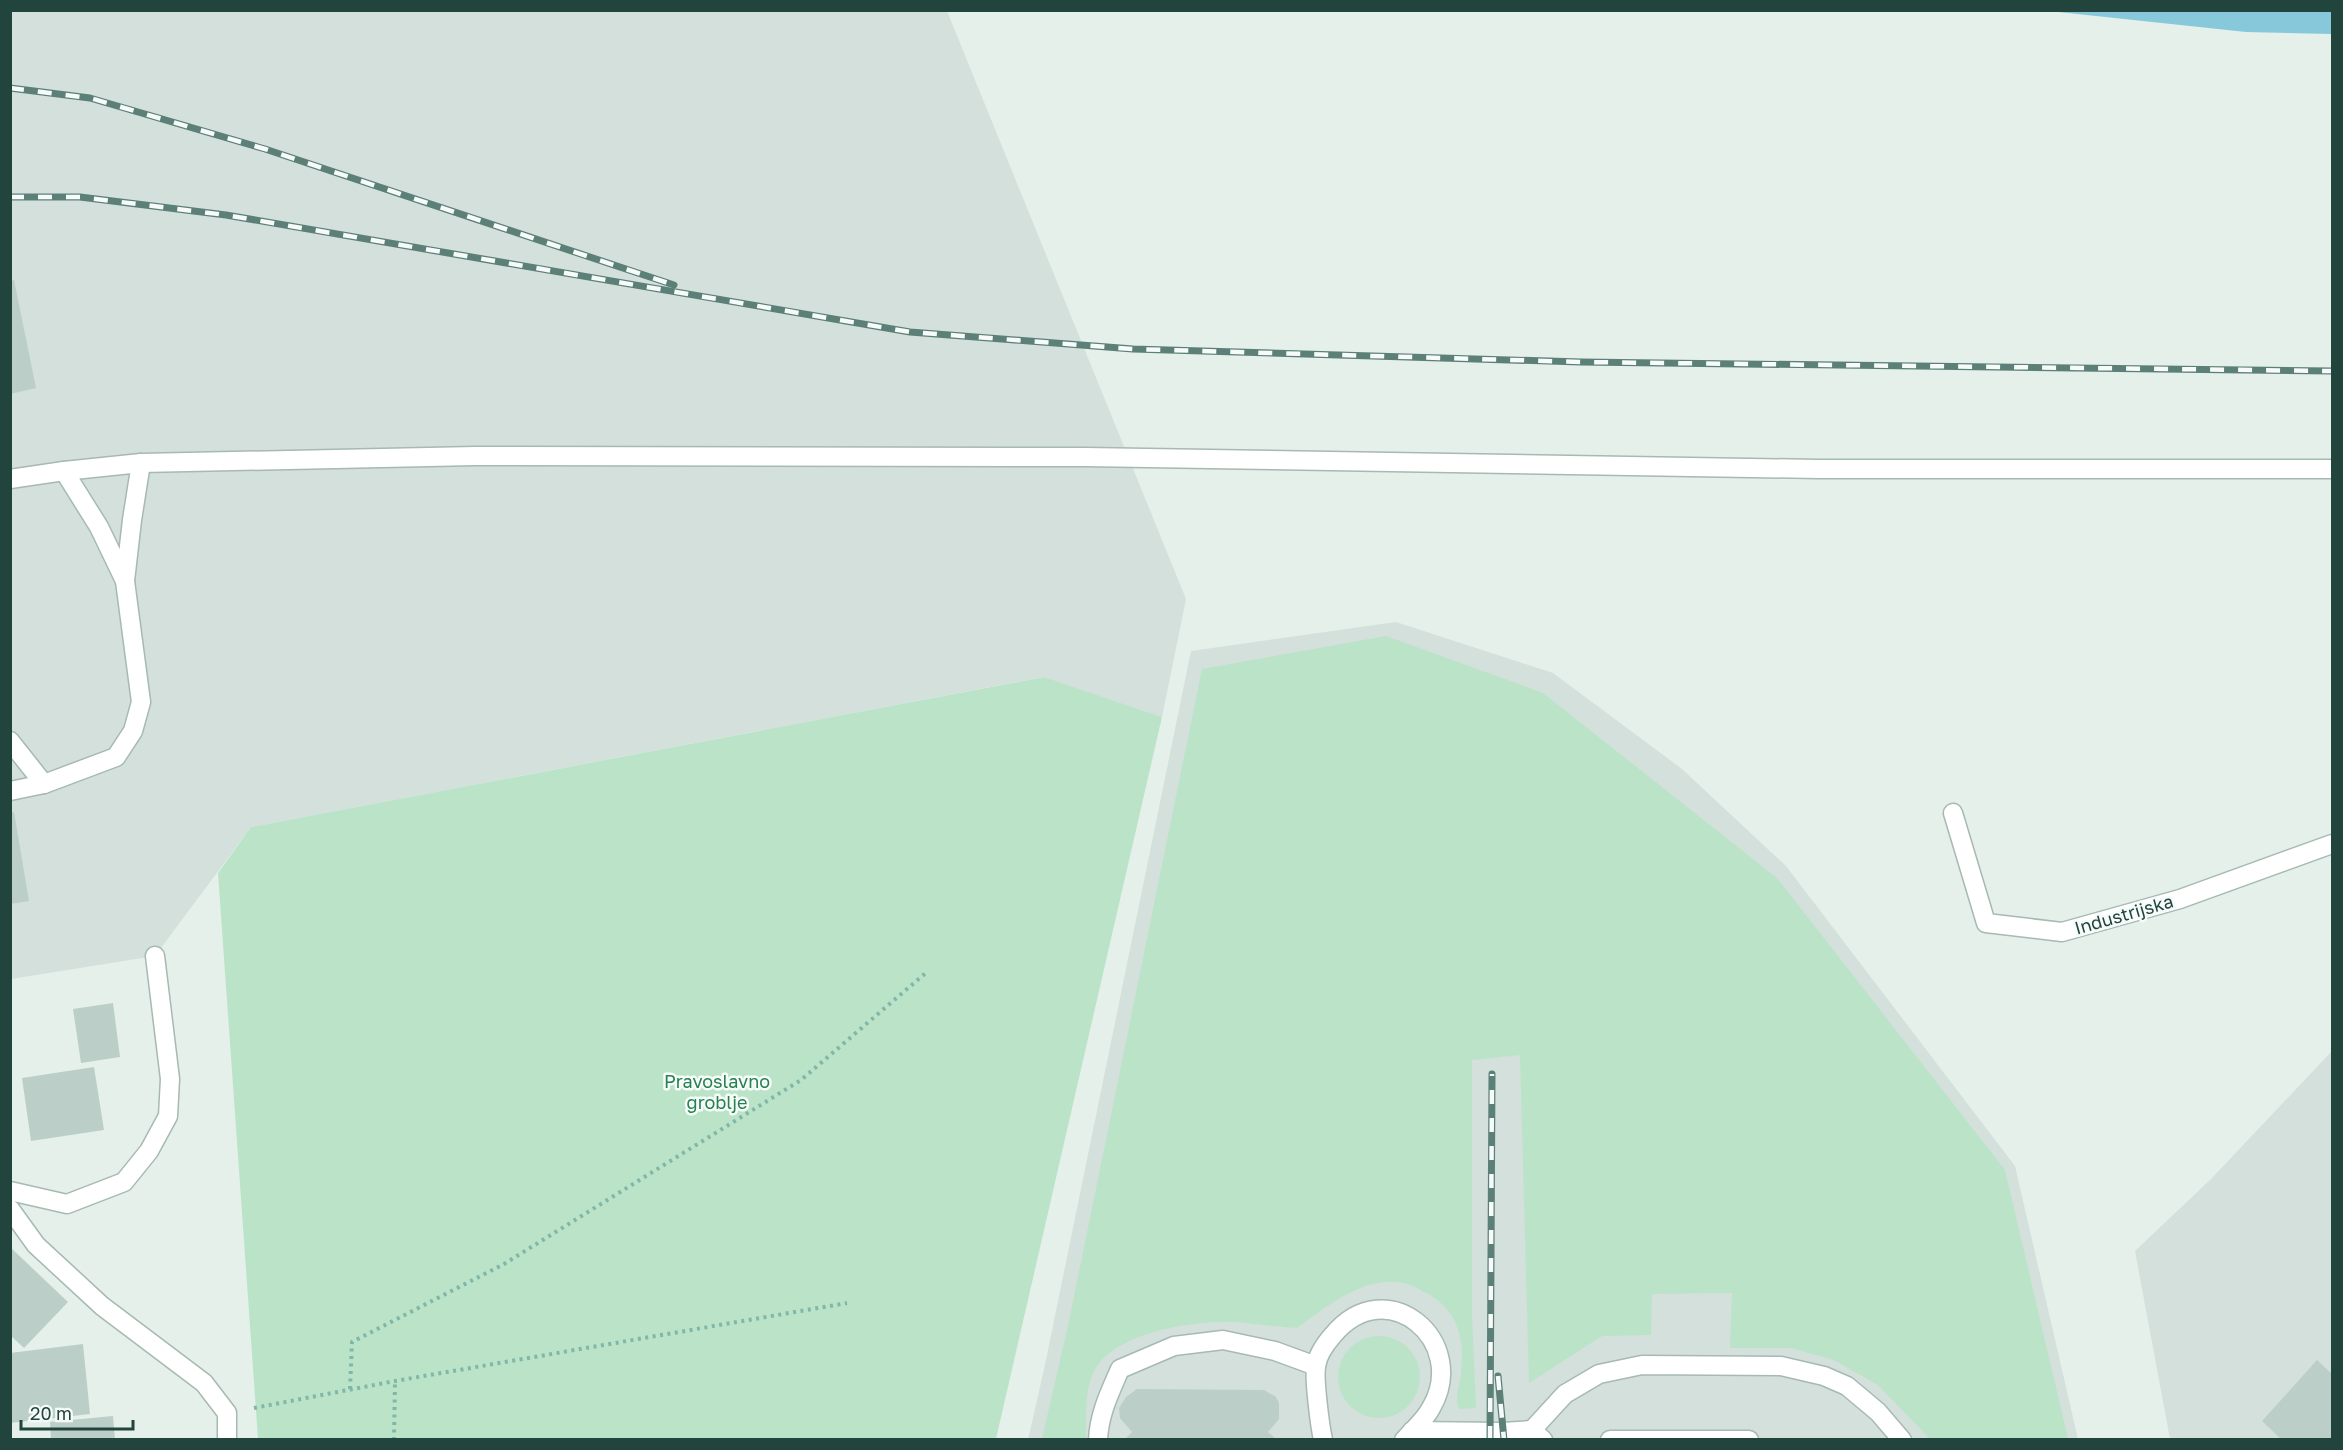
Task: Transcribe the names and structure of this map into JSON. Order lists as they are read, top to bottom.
{
  "streets": {
    "street": ["Industrijska"]
  },
  "parks": ["Pravoslavno groblje"],
  "scale_bar": "20 m"
}
